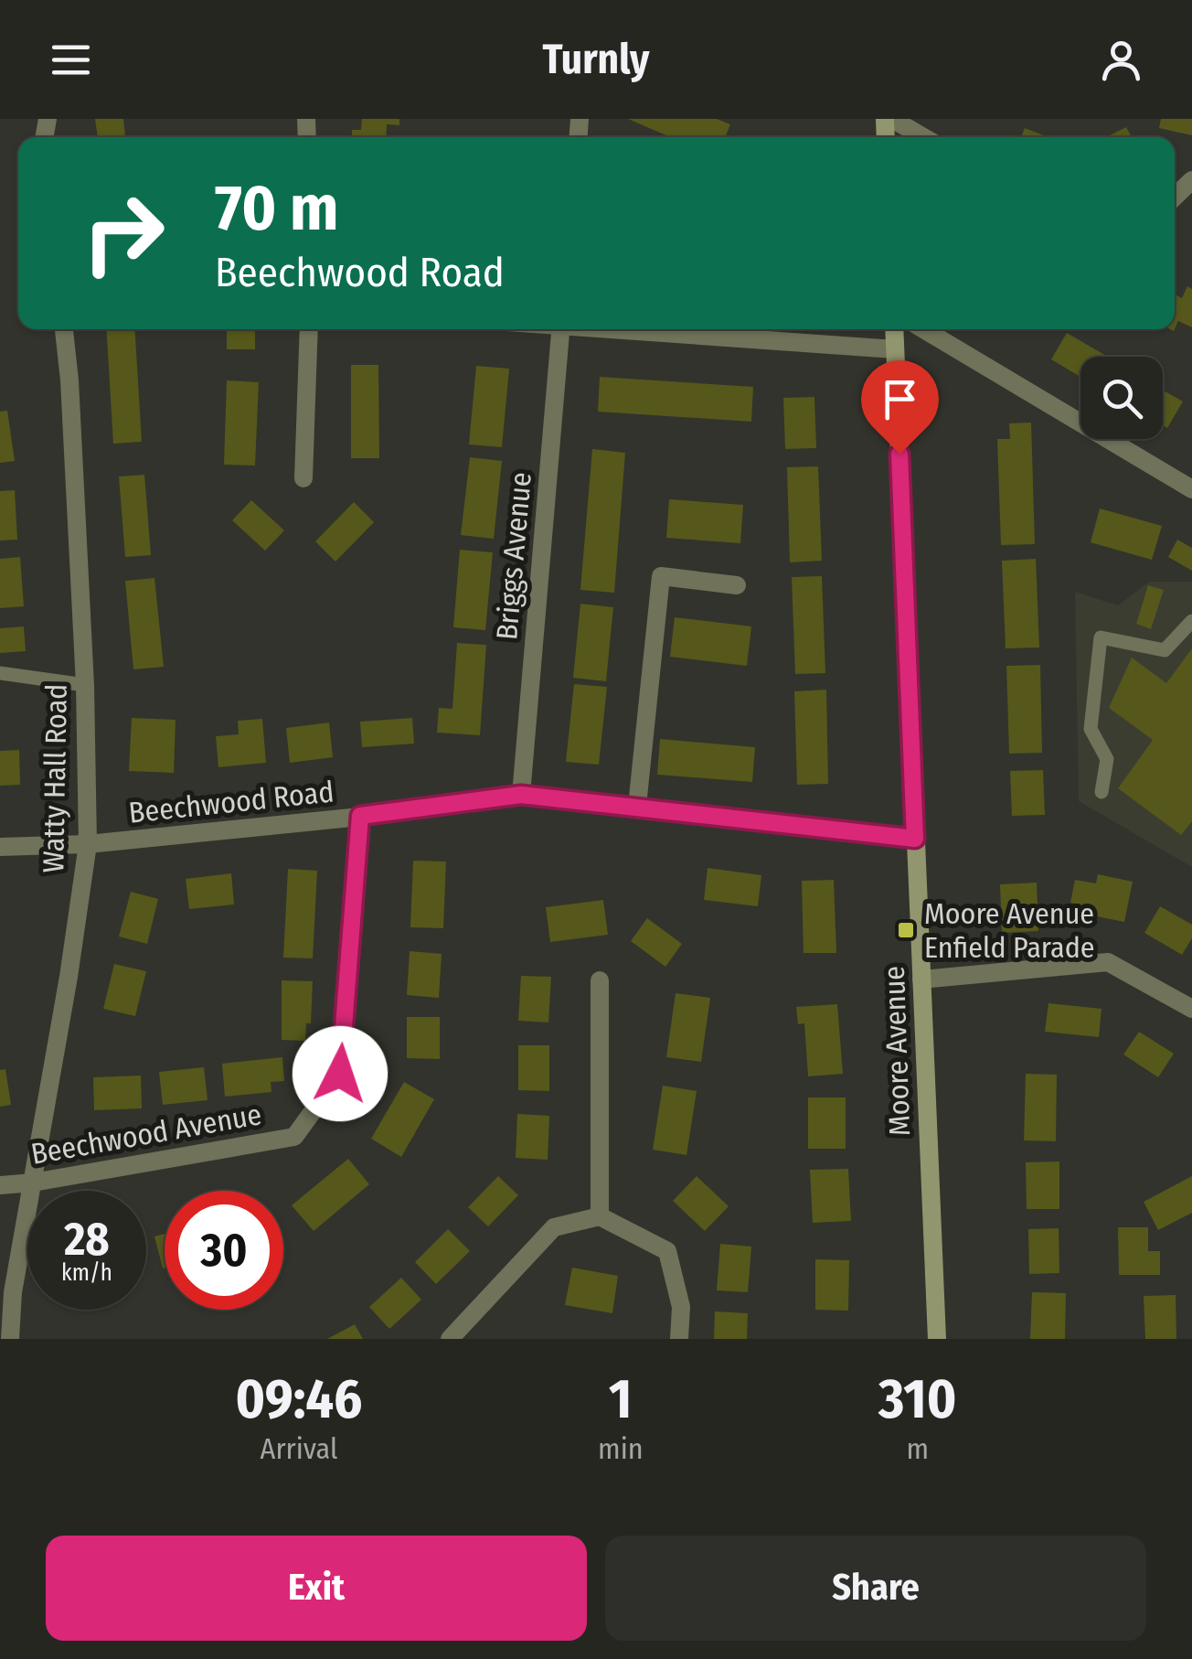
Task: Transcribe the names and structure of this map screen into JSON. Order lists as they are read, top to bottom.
{
  "streets": {
    "street": [
      "Briggs Avenue",
      "Watty Hall Road",
      "Beechwood Road",
      "Moore Avenue",
      "Beechwood Avenue"
    ]
  },
  "crossings": [
    ["Briggs Avenue", "Beechwood Road"],
    ["Watty Hall Road", "Beechwood Road"],
    ["Watty Hall Road", "Beechwood Avenue"],
    ["Beechwood Road", "Moore Avenue"],
    ["Beechwood Road", "Beechwood Avenue"]
  ],
  "places": {
    "transit": ["Moore Avenue Enfield Parade"]
  },
  "page": {
    "header": "Turnly",
    "turn": ["70 m", "Beechwood Road"],
    "speed": "28 km/h",
    "limit": "30",
    "eta": [
      "09:46",
      "Arrival",
      "1",
      "min",
      "310",
      "m"
    ],
    "buttons": ["Exit", "Share"]
  }
}
